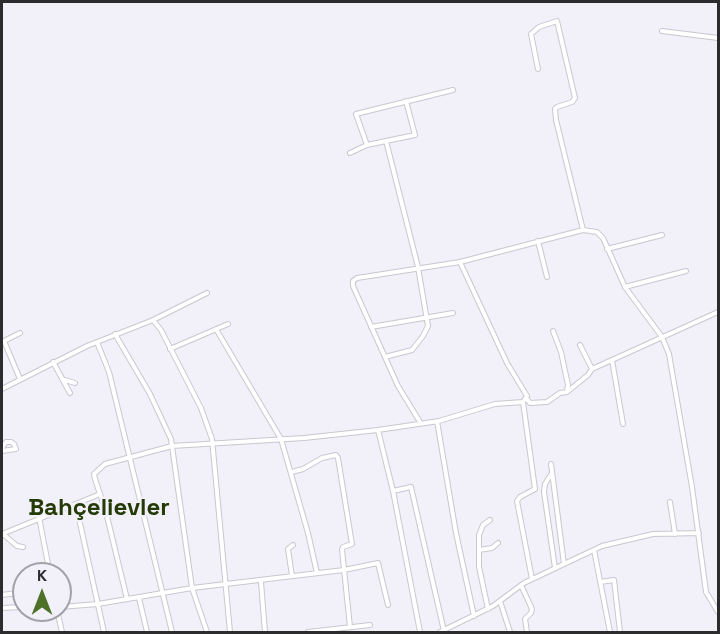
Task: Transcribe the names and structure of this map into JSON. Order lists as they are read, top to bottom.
{
  "districts": ["Bahçelievler"],
  "north": "top"
}
